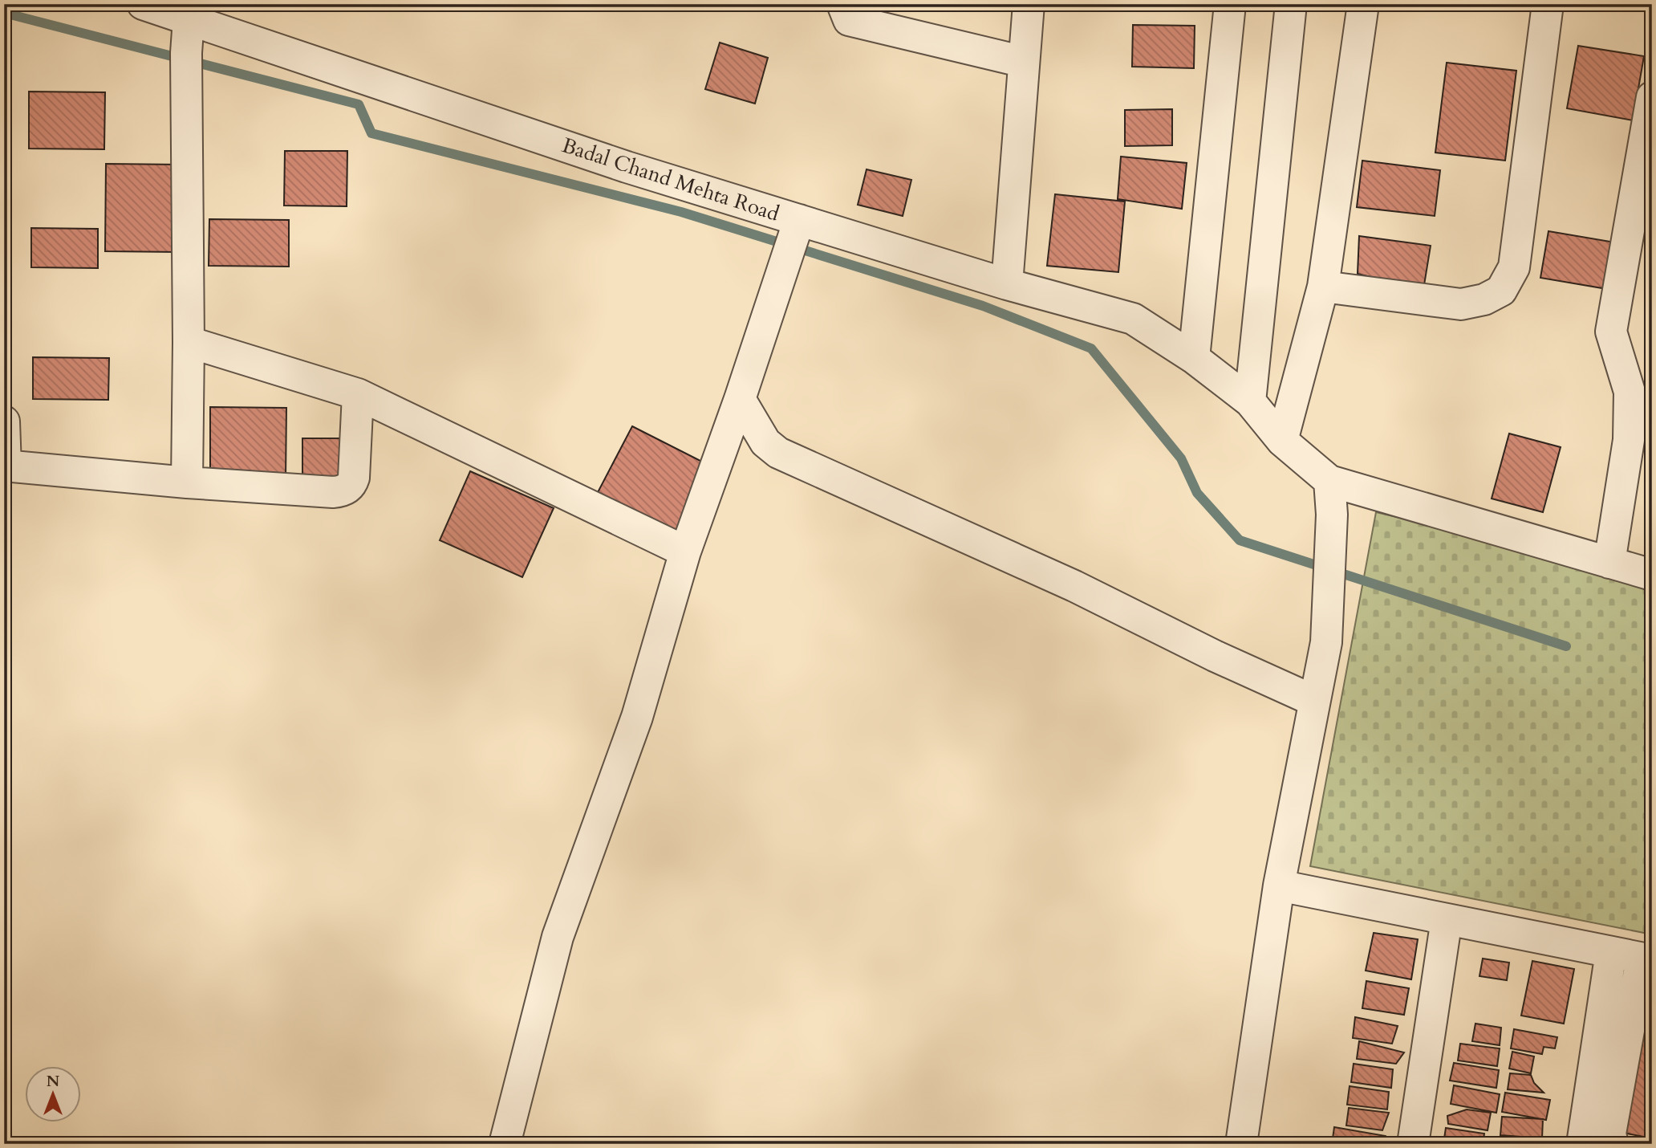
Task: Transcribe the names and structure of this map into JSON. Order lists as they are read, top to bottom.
{
  "streets": {
    "street": ["Badal Chand Mehta Road"]
  },
  "north": "top"
}
